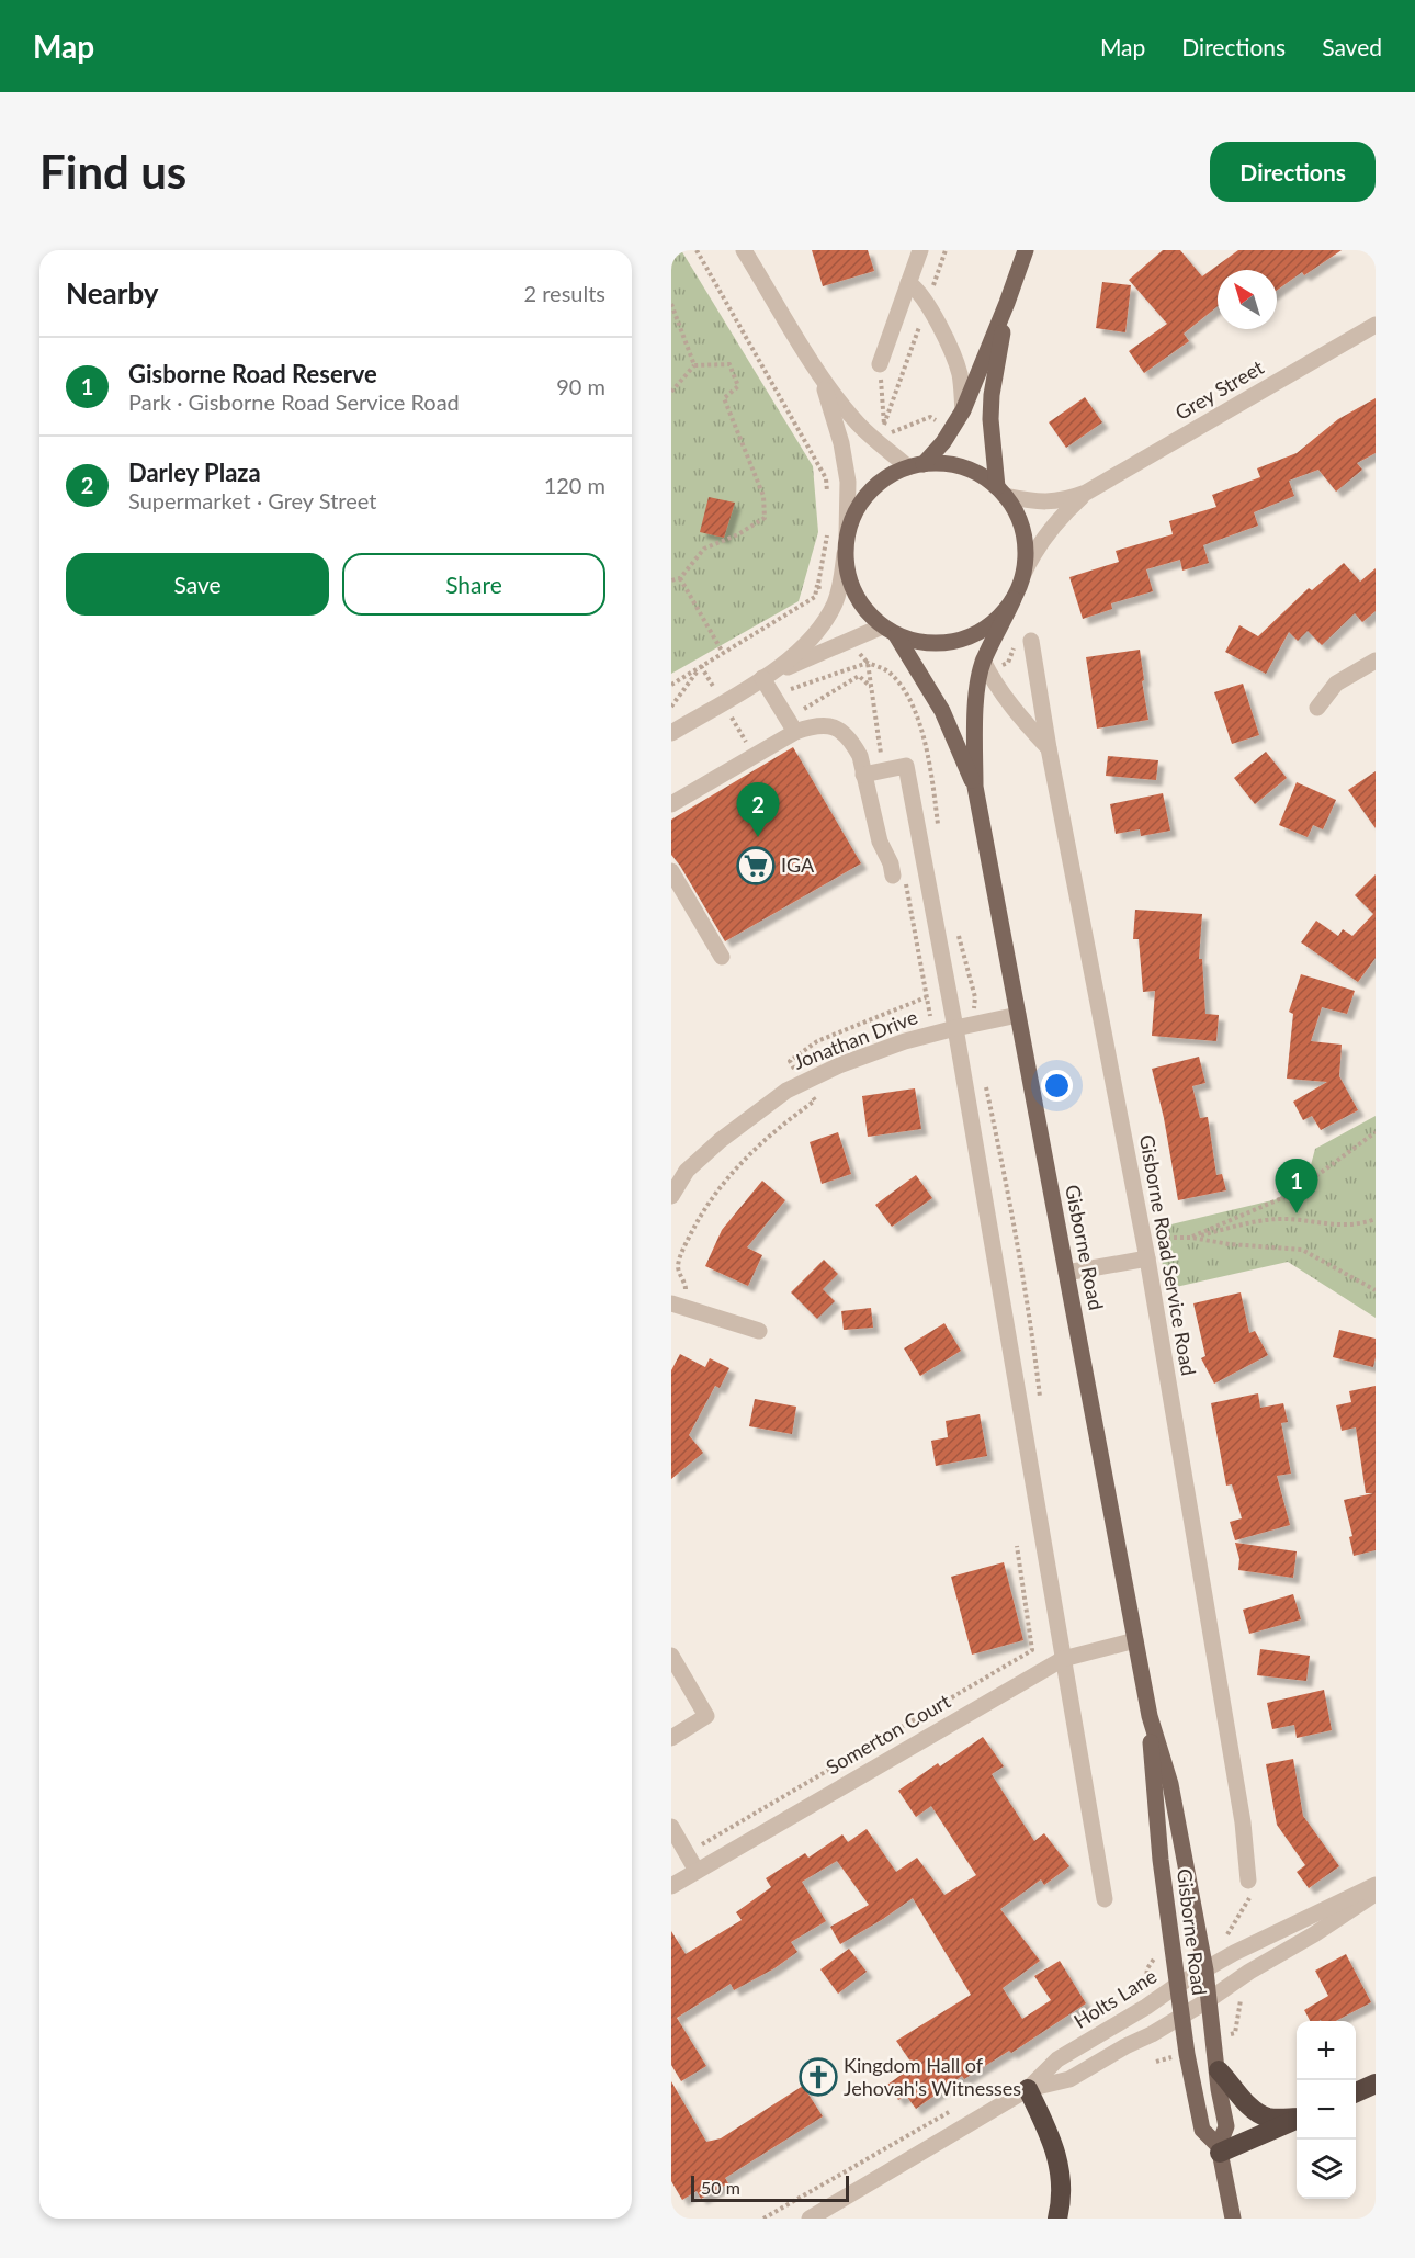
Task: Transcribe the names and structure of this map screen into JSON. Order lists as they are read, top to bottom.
{
  "streets": {
    "main road": ["Gisborne Road"],
    "street": [
      "Grey Street",
      "Jonathan Drive",
      "Gisborne Road Service Road",
      "Somerton Court",
      "Holts Lane"
    ]
  },
  "crossings": [
    ["Grey Street", "Gisborne Road"],
    ["Jonathan Drive", "Gisborne Road"],
    ["Gisborne Road", "Somerton Court"],
    ["Gisborne Road", "Holts Lane"]
  ],
  "places": {
    "supermarket": ["IGA"],
    "church": ["Kingdom Hall of Jehovah's Witnesses"]
  },
  "scale_bar": "50 m",
  "north": "top left",
  "page": {
    "header": "Map",
    "nav": ["Map", "Directions", "Saved"],
    "buttons": [
      "Directions",
      ["Save", "Share"]
    ],
    "title": "Find us",
    "heading": ["Nearby", "2 results"],
    "list": [
      {
        "mark": "1",
        "name": "Gisborne Road Reserve",
        "note": "Park · Gisborne Road Service Road",
        "value": "90 m"
      },
      {
        "mark": "2",
        "name": "Darley Plaza",
        "note": "Supermarket · Grey Street",
        "value": "120 m"
      }
    ],
    "pins": ["2", "1"],
    "map_buttons": ["+", "−"],
    "scale": "50 m"
  }
}
